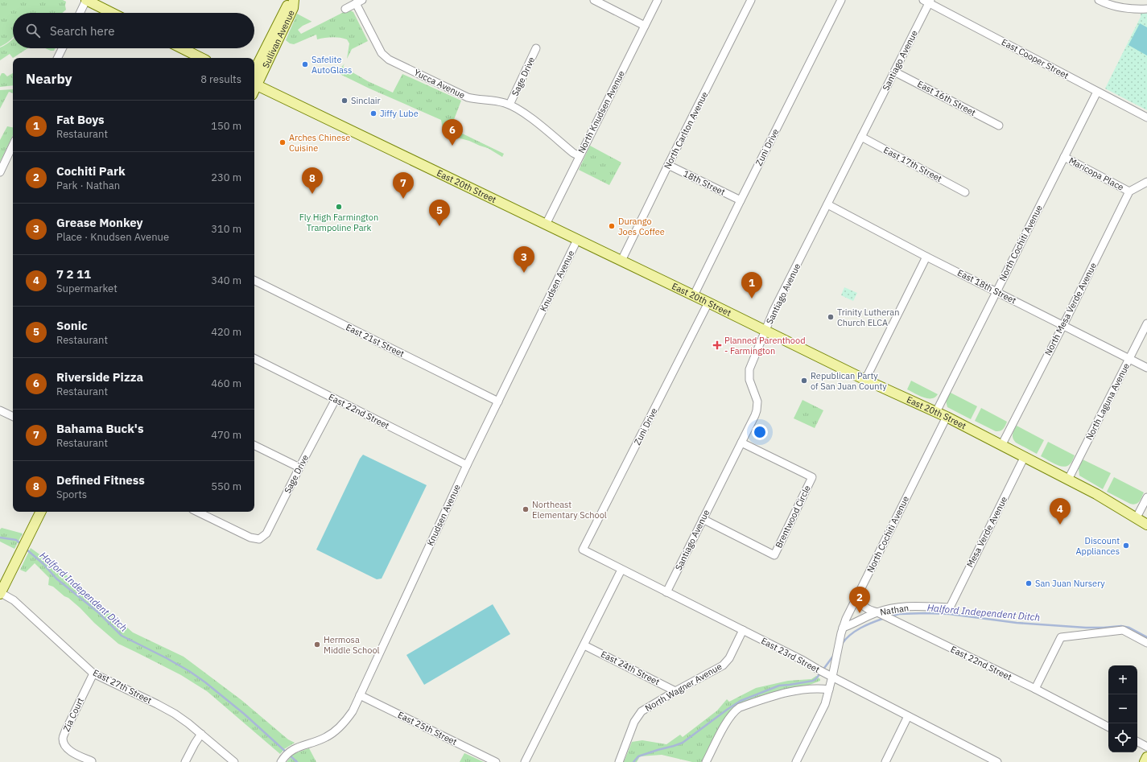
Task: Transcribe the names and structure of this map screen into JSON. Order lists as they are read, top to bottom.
{
  "streets": {
    "main road": ["Sullivan Avenue", "East 20th Street"],
    "street": [
      "East Cooper Street",
      "Santiago Avenue",
      "Sage Drive",
      "Yucca Avenue",
      "East 16th Street",
      "North Knudsen Avenue",
      "North Carlton Avenue",
      "Zuni Drive",
      "East 17th Street",
      "Maricopa Place",
      "18th Street",
      "North Cochiti Avenue",
      "Knudsen Avenue",
      "East 18th Street",
      "North Mesa Verde Avenue",
      "East 21st Street",
      "North Laguna Avenue",
      "East 22nd Street",
      "Brentwood Circle",
      "Mesa Verde Avenue",
      "Nathan",
      "East 23rd Street",
      "East 24th Street",
      "East 27th Street",
      "North Wagner Avenue",
      "Zia Court",
      "East 25th Street"
    ]
  },
  "crossings": [
    ["Sullivan Avenue", "East 20th Street"],
    ["East Cooper Street", "Santiago Avenue"],
    ["East Cooper Street", "North Cochiti Avenue"],
    ["Santiago Avenue", "East 16th Street"],
    ["Santiago Avenue", "East 17th Street"],
    ["Santiago Avenue", "East 20th Street"],
    ["Santiago Avenue", "East 18th Street"],
    ["Santiago Avenue", "Brentwood Circle"],
    ["Santiago Avenue", "East 23rd Street"],
    ["Sage Drive", "Yucca Avenue"],
    ["Sage Drive", "East 22nd Street"],
    ["Yucca Avenue", "North Knudsen Avenue"],
    ["North Knudsen Avenue", "East 20th Street"],
    ["North Carlton Avenue", "18th Street"],
    ["North Carlton Avenue", "East 20th Street"],
    ["Zuni Drive", "18th Street"],
    ["Zuni Drive", "East 20th Street"],
    ["Zuni Drive", "East 23rd Street"],
    ["Maricopa Place", "North Cochiti Avenue"],
    ["Maricopa Place", "North Mesa Verde Avenue"],
    ["East 20th Street", "North Cochiti Avenue"],
    ["East 20th Street", "Knudsen Avenue"],
    ["East 20th Street", "North Mesa Verde Avenue"],
    ["East 20th Street", "North Laguna Avenue"],
    ["East 20th Street", "Mesa Verde Avenue"],
    ["North Cochiti Avenue", "East 18th Street"],
    ["North Cochiti Avenue", "East 22nd Street"],
    ["North Cochiti Avenue", "Nathan"],
    ["North Cochiti Avenue", "East 23rd Street"],
    ["Knudsen Avenue", "East 21st Street"],
    ["Knudsen Avenue", "East 22nd Street"],
    ["Knudsen Avenue", "East 25th Street"],
    ["East 18th Street", "North Mesa Verde Avenue"],
    ["East 18th Street", "North Laguna Avenue"],
    ["East 22nd Street", "Nathan"],
    ["Mesa Verde Avenue", "Nathan"],
    ["East 23rd Street", "North Wagner Avenue"],
    ["East 24th Street", "North Wagner Avenue"],
    ["East 27th Street", "Zia Court"]
  ],
  "water": ["Halford Independent Ditch"],
  "places": {
    "other": [
      "Safelite AutoGlass",
      "Sinclair",
      "Jiffy Lube",
      "Arches Chinese Cuisine",
      "Fly High Farmington Trampoline Park",
      "Durango Joes Coffee",
      "Trinity Lutheran Church ELCA",
      "Republican Party of San Juan County",
      "Northeast Elementary School",
      "Discount Appliances",
      "San Juan Nursery",
      "Hermosa Middle School"
    ],
    "health": ["Planned Parenthood - Farmington"]
  },
  "page": {
    "search": "Search here",
    "heading": ["Nearby", "8 results"],
    "list": [
      {
        "mark": "1",
        "name": "Fat Boys",
        "note": "Restaurant",
        "value": "150 m"
      },
      {
        "mark": "2",
        "name": "Cochiti Park",
        "note": "Park · Nathan",
        "value": "230 m"
      },
      {
        "mark": "3",
        "name": "Grease Monkey",
        "note": "Place · Knudsen Avenue",
        "value": "310 m"
      },
      {
        "mark": "4",
        "name": "7 2 11",
        "note": "Supermarket",
        "value": "340 m"
      },
      {
        "mark": "5",
        "name": "Sonic",
        "note": "Restaurant",
        "value": "420 m"
      },
      {
        "mark": "6",
        "name": "Riverside Pizza",
        "note": "Restaurant",
        "value": "460 m"
      },
      {
        "mark": "7",
        "name": "Bahama Buck's",
        "note": "Restaurant",
        "value": "470 m"
      },
      {
        "mark": "8",
        "name": "Defined Fitness",
        "note": "Sports",
        "value": "550 m"
      }
    ],
    "pins": [
      "6",
      "8",
      "7",
      "5",
      "3",
      "1",
      "4",
      "2"
    ],
    "map_buttons": ["+", "−"]
  }
}
